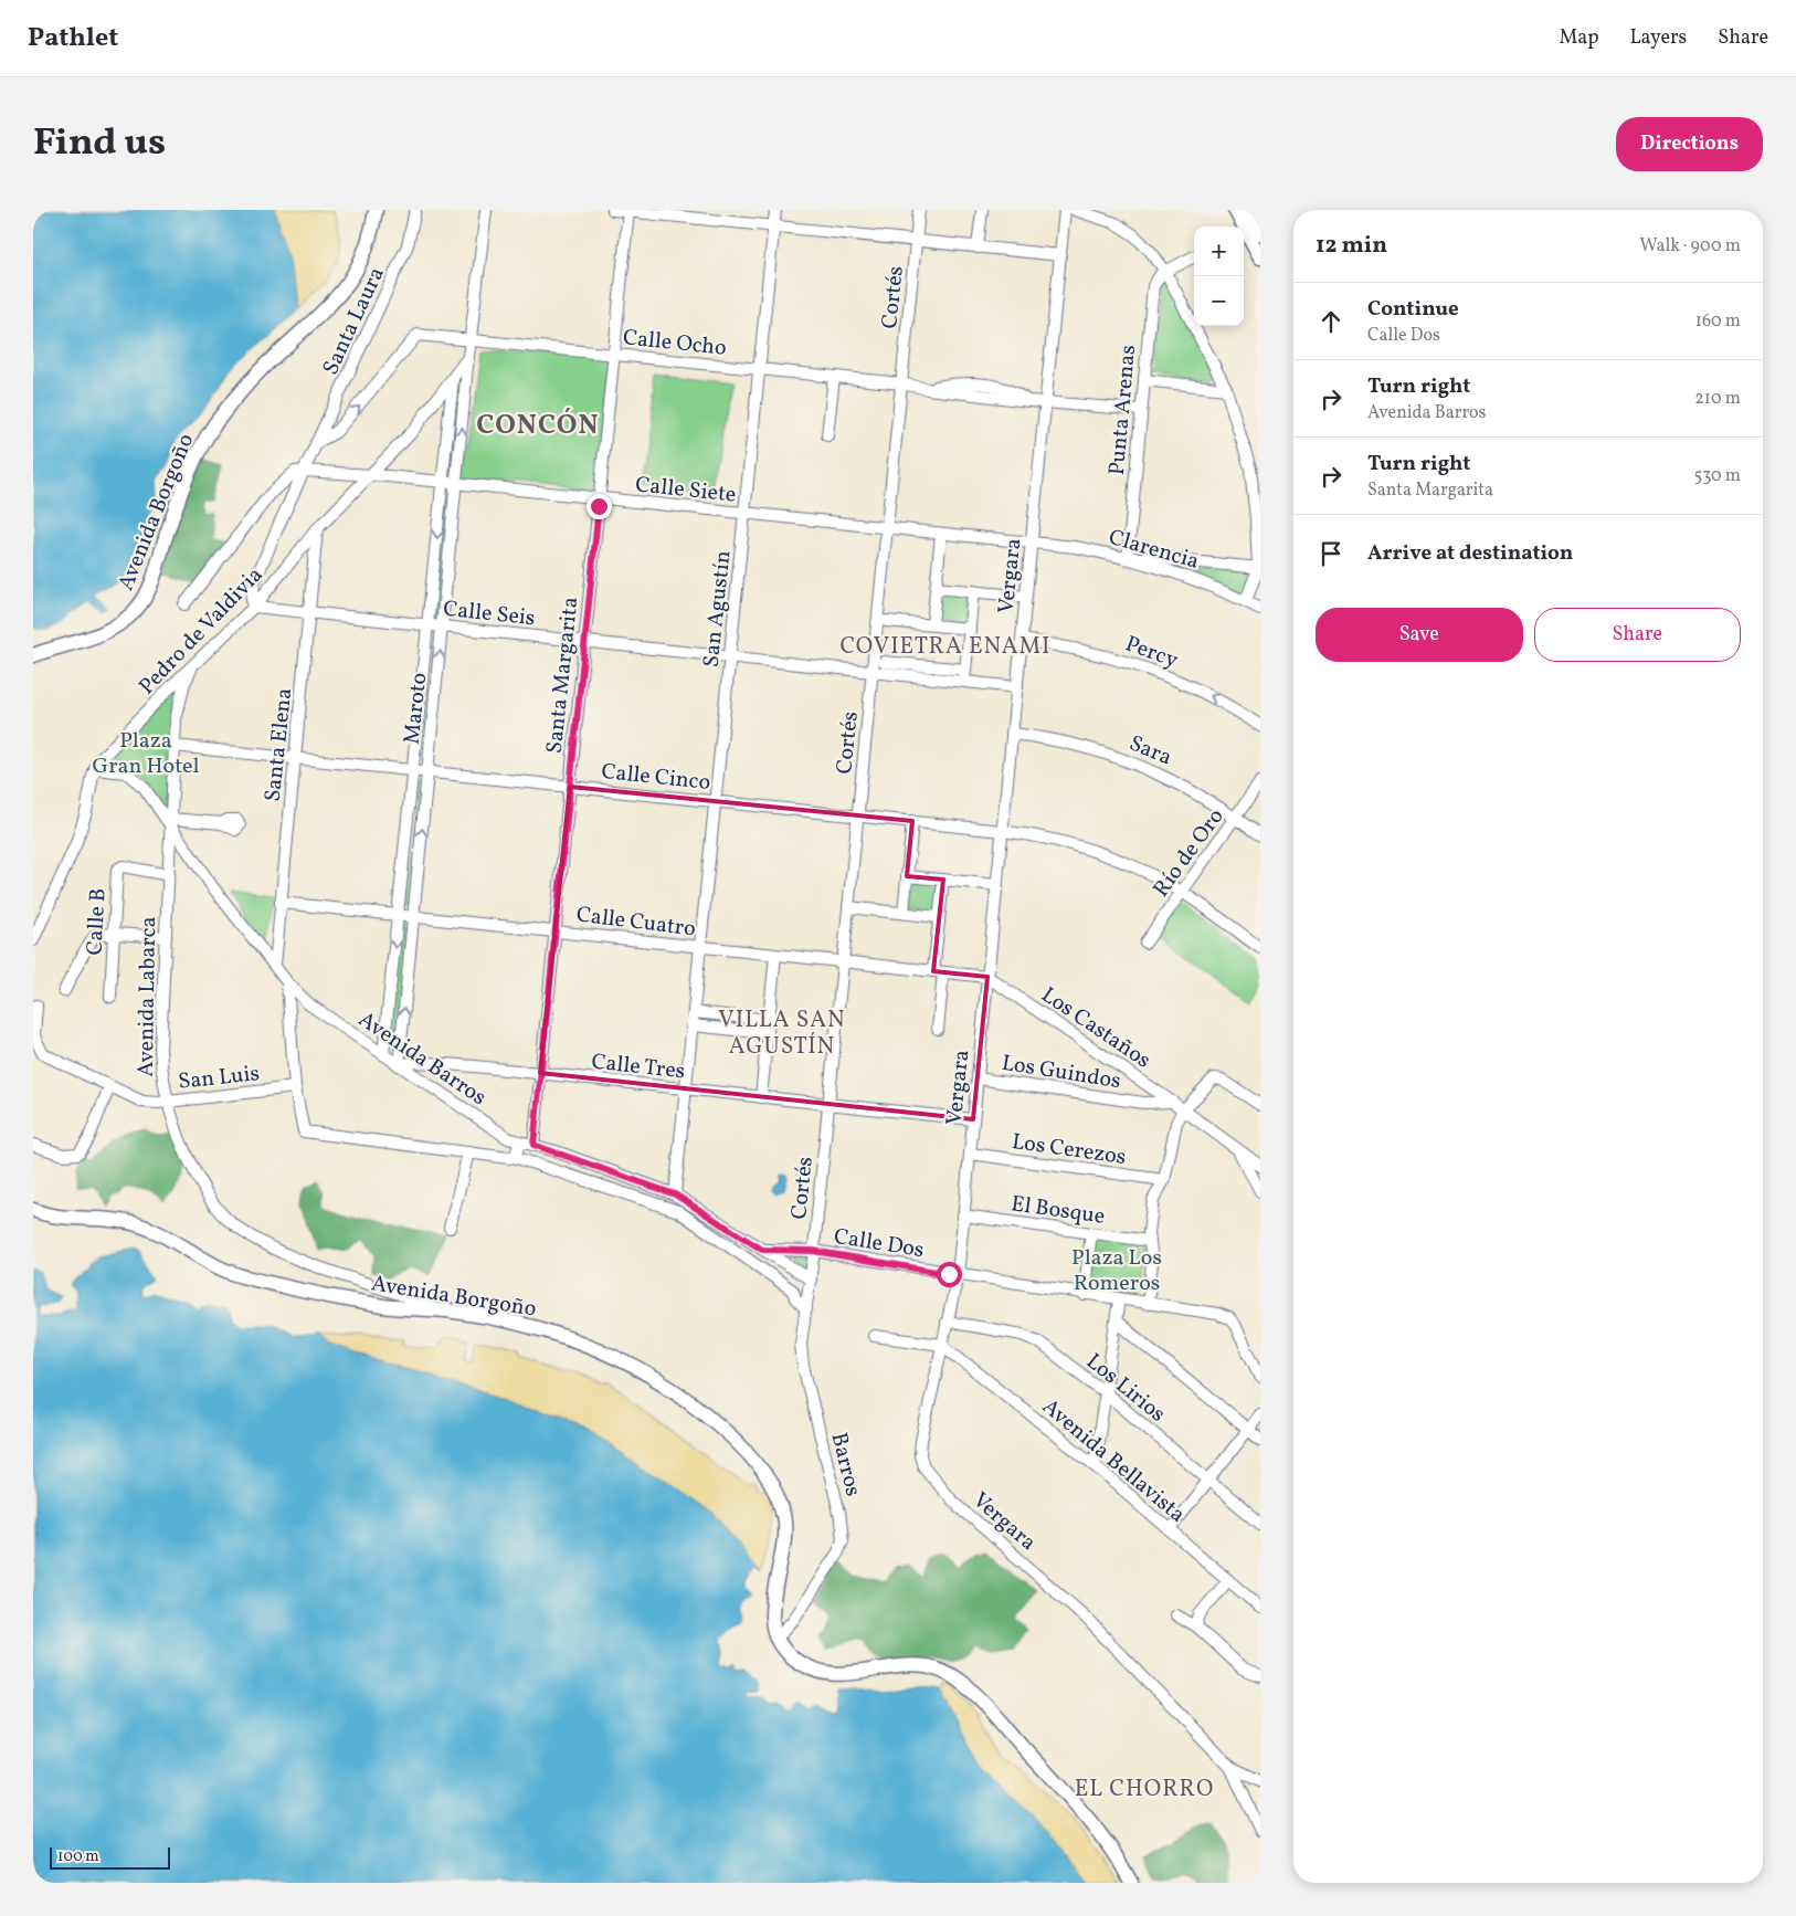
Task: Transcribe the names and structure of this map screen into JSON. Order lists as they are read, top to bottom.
{
  "streets": {
    "main road": ["Avenida Borgoño"],
    "street": [
      "Cortés",
      "Santa Laura",
      "Calle Ocho",
      "Punta Arenas",
      "Calle Siete",
      "Clarencia",
      "Vergara",
      "San Agustín",
      "Calle Seis",
      "Pedro de Valdivia",
      "Percy",
      "Santa Margarita",
      "Maroto",
      "Santa Elena",
      "Sara",
      "Calle Cinco",
      "Río de Oro",
      "Calle Cuatro",
      "Calle B",
      "Avenida Labarca",
      "Los Castaños",
      "Avenida Barros",
      "Calle Tres",
      "Los Guindos",
      "San Luis",
      "Los Cerezos",
      "El Bosque",
      "Calle Dos",
      "Los Lirios",
      "Avenida Bellavista",
      "Barros"
    ]
  },
  "crossings": [
    ["Cortés", "Calle Ocho"],
    ["Cortés", "Calle Siete"],
    ["Cortés", "Calle Seis"],
    ["Cortés", "Calle Cinco"],
    ["Cortés", "Calle Cuatro"],
    ["Cortés", "Avenida Barros"],
    ["Cortés", "Calle Tres"],
    ["Cortés", "Calle Dos"],
    ["Cortés", "Barros"],
    ["Santa Laura", "Calle Ocho"],
    ["Santa Laura", "Calle Siete"],
    ["Santa Laura", "Calle Seis"],
    ["Santa Laura", "Pedro de Valdivia"],
    ["Calle Ocho", "Punta Arenas"],
    ["Calle Ocho", "Vergara"],
    ["Calle Ocho", "San Agustín"],
    ["Calle Ocho", "Santa Margarita"],
    ["Calle Ocho", "Maroto"],
    ["Punta Arenas", "Clarencia"],
    ["Calle Siete", "Clarencia"],
    ["Calle Siete", "Vergara"],
    ["Calle Siete", "San Agustín"],
    ["Calle Siete", "Pedro de Valdivia"],
    ["Calle Siete", "Santa Margarita"],
    ["Calle Siete", "Maroto"],
    ["Avenida Borgoño", "Avenida Labarca"],
    ["Avenida Borgoño", "Barros"],
    ["Clarencia", "Vergara"],
    ["Vergara", "Calle Seis"],
    ["Vergara", "Percy"],
    ["Vergara", "Sara"],
    ["Vergara", "Calle Cinco"],
    ["Vergara", "Calle Cuatro"],
    ["Vergara", "Los Castaños"],
    ["Vergara", "Calle Tres"],
    ["Vergara", "Los Guindos"],
    ["Vergara", "Los Cerezos"],
    ["Vergara", "El Bosque"],
    ["Vergara", "Calle Dos"],
    ["Vergara", "Los Lirios"],
    ["Vergara", "Avenida Bellavista"],
    ["San Agustín", "Calle Seis"],
    ["San Agustín", "Calle Cinco"],
    ["San Agustín", "Calle Cuatro"],
    ["San Agustín", "Avenida Barros"],
    ["San Agustín", "Calle Tres"],
    ["Calle Seis", "Pedro de Valdivia"],
    ["Calle Seis", "Santa Margarita"],
    ["Calle Seis", "Maroto"],
    ["Calle Seis", "Santa Elena"],
    ["Pedro de Valdivia", "Maroto"],
    ["Pedro de Valdivia", "Santa Elena"],
    ["Pedro de Valdivia", "Avenida Labarca"],
    ["Pedro de Valdivia", "Avenida Barros"],
    ["Santa Margarita", "Calle Cinco"],
    ["Santa Margarita", "Calle Cuatro"],
    ["Santa Margarita", "Avenida Barros"],
    ["Santa Margarita", "Calle Tres"],
    ["Maroto", "Calle Cinco"],
    ["Maroto", "Calle Cuatro"],
    ["Maroto", "Avenida Barros"],
    ["Maroto", "Calle Tres"],
    ["Santa Elena", "Calle Cinco"],
    ["Santa Elena", "Calle Cuatro"],
    ["Santa Elena", "Avenida Barros"],
    ["Sara", "Río de Oro"],
    ["Calle Cinco", "Río de Oro"],
    ["Calle Cinco", "Avenida Labarca"],
    ["Calle Cuatro", "Los Castaños"],
    ["Calle B", "Avenida Labarca"],
    ["Avenida Labarca", "Avenida Barros"],
    ["Avenida Labarca", "San Luis"],
    ["Los Castaños", "Los Guindos"],
    ["Avenida Barros", "Calle Tres"],
    ["Avenida Barros", "Calle Dos"],
    ["Avenida Barros", "Barros"]
  ],
  "one_way": ["Percy"],
  "districts": [
    "CONCÓN",
    "COVIETRA ENAMI",
    "VILLA SAN AGUSTÍN",
    "EL CHORRO"
  ],
  "parks": ["Plaza Gran Hotel", "Plaza Los Romeros"],
  "scale_bar": "100 m",
  "page": {
    "header": "Pathlet",
    "nav": ["Map", "Layers", "Share"],
    "title": "Find us",
    "buttons": [
      "Directions",
      ["Save", "Share"]
    ],
    "heading": ["12 min", "Walk · 900 m"],
    "map_buttons": ["+", "−"],
    "list": [
      ["Continue", "Calle Dos", "160 m"],
      ["Turn right", "Avenida Barros", "210 m"],
      ["Turn right", "Santa Margarita", "530 m"],
      "Arrive at destination"
    ],
    "scale": "100 m"
  }
}
